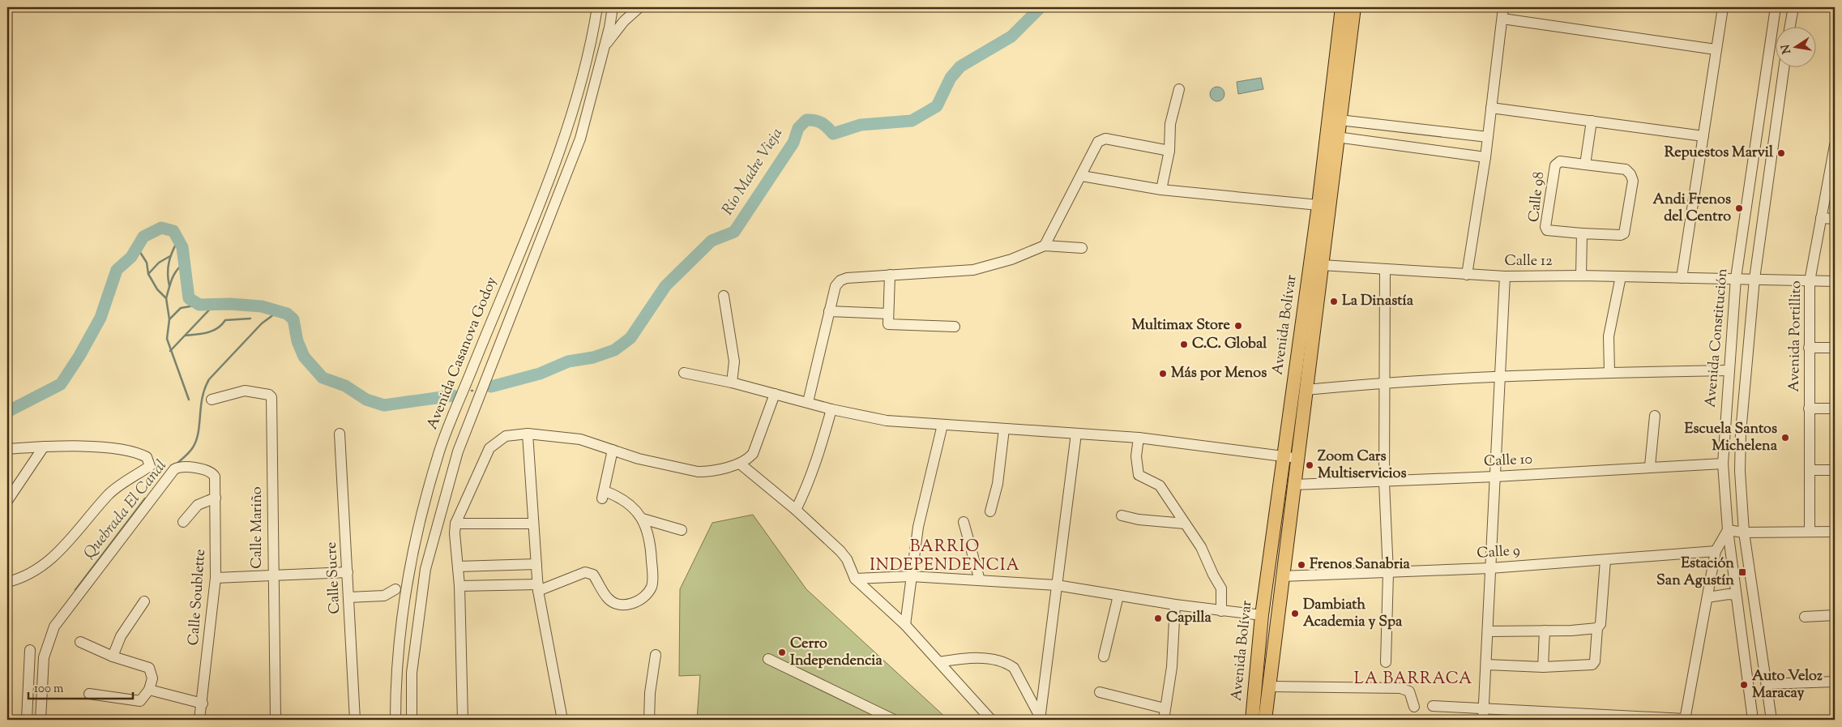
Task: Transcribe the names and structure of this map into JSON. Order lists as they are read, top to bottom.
{
  "streets": {
    "main road": ["Avenida Bolívar"],
    "street": [
      "Calle 98",
      "Calle 12",
      "Avenida Portillito",
      "Avenida Constitución",
      "Avenida Casanova Godoy",
      "Calle 10",
      "Calle Mariño",
      "Calle 9",
      "Calle Sucre",
      "Calle Soublette"
    ]
  },
  "crossings": [
    ["Calle 12", "Avenida Bolívar"],
    ["Calle 12", "Avenida Constitución"],
    ["Avenida Bolívar", "Calle 10"],
    ["Avenida Bolívar", "Calle 9"],
    ["Avenida Constitución", "Calle 10"]
  ],
  "districts": ["BARRIO INDEPENDENCIA", "LA BARRACA"],
  "water": ["Río Madre Vieja", "Quebrada El Canal"],
  "places": {
    "other": [
      "Repuestos Marvil",
      "Andi Frenos del Centro",
      "La Dinastía",
      "Multimax Store",
      "C.C. Global",
      "Más por Menos",
      "Escuela Santos Michelena",
      "Zoom Cars Multiservicios",
      "Frenos Sanabria",
      "Dambiath Academia y Spa",
      "Capilla",
      "Cerro Independencia",
      "Auto Veloz Maracay"
    ],
    "transit": ["Estación San Agustín"]
  },
  "scale_bar": "100 m",
  "north": "left"
}
